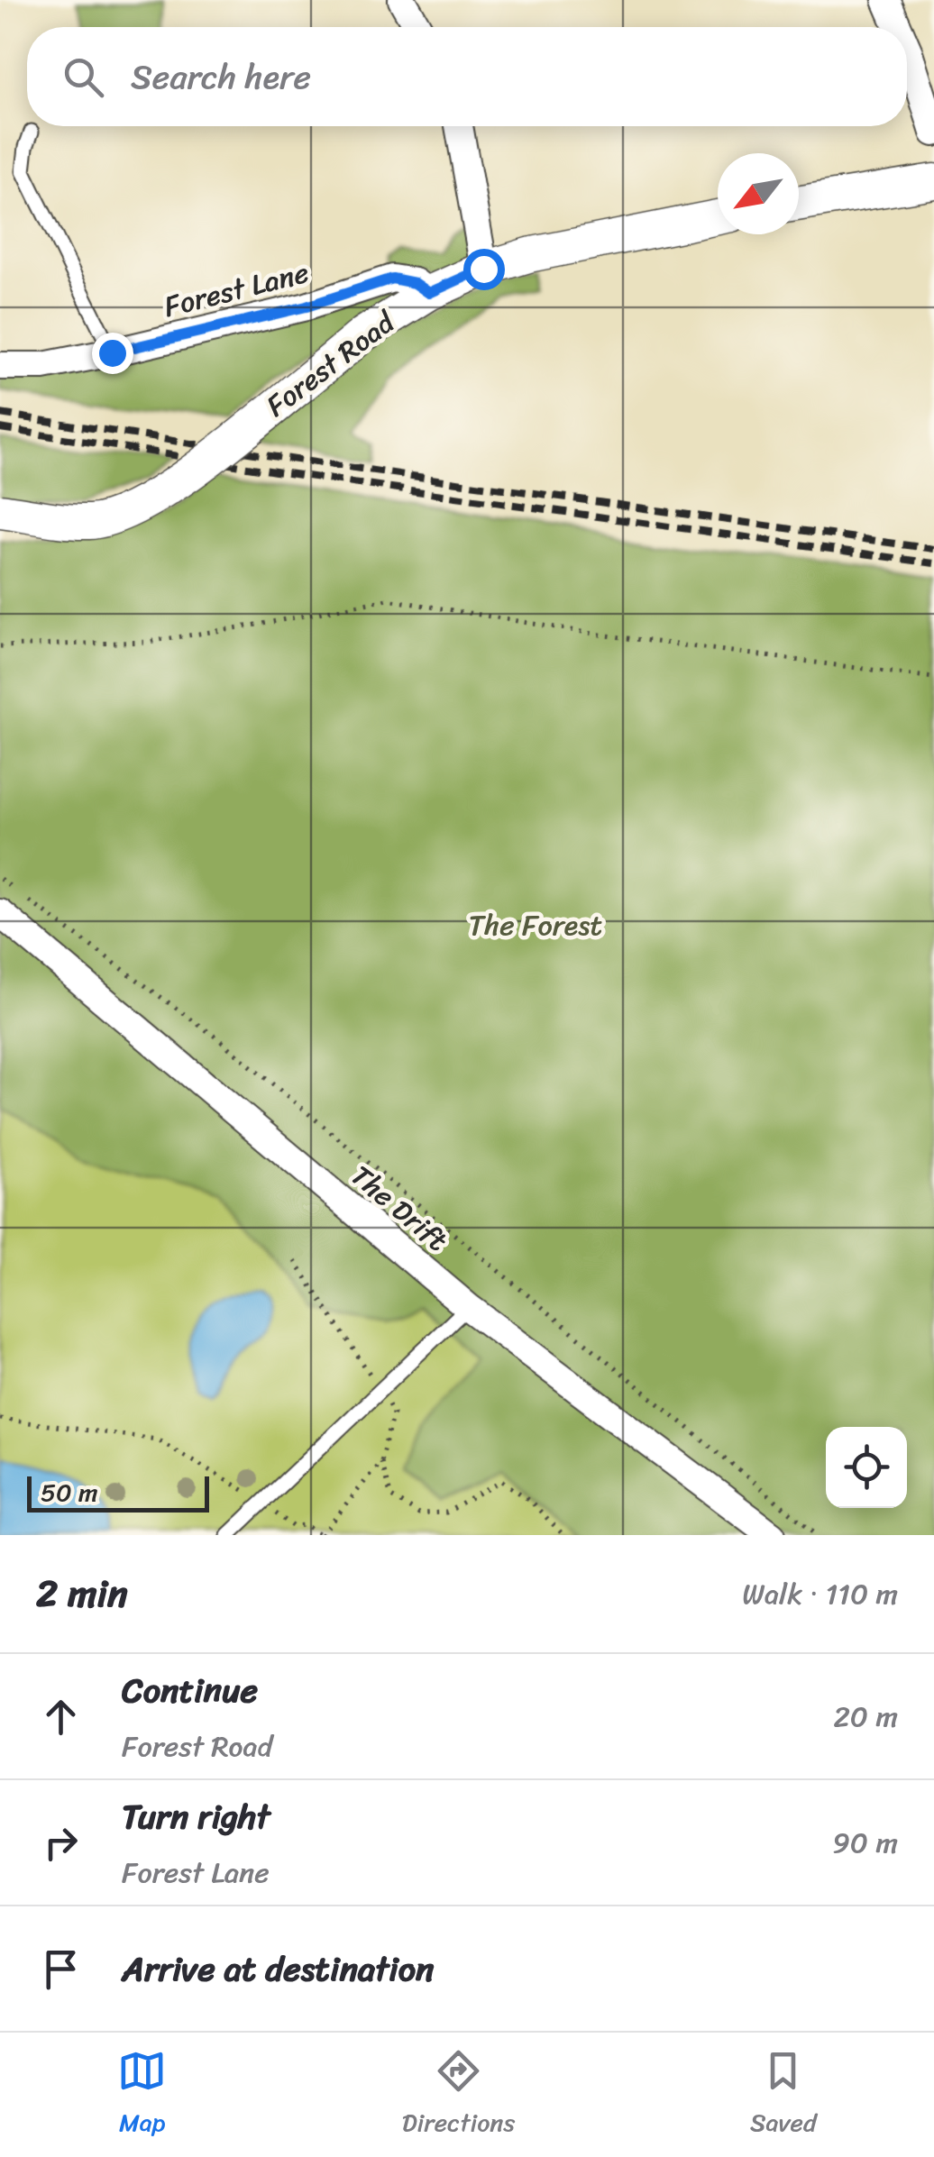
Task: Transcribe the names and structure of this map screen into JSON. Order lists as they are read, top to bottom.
{
  "streets": {
    "street": ["Forest Lane", "Forest Road", "The Drift"]
  },
  "crossings": [
    ["Forest Lane", "Forest Road"]
  ],
  "parks": ["The Forest"],
  "scale_bar": "50 m",
  "north": "bottom left",
  "page": {
    "search": "Search here",
    "scale": "50 m",
    "heading": ["2 min", "Walk · 110 m"],
    "list": [
      ["Continue", "Forest Road", "20 m"],
      ["Turn right", "Forest Lane", "90 m"],
      "Arrive at destination"
    ],
    "nav": ["Map", "Directions", "Saved"]
  }
}
